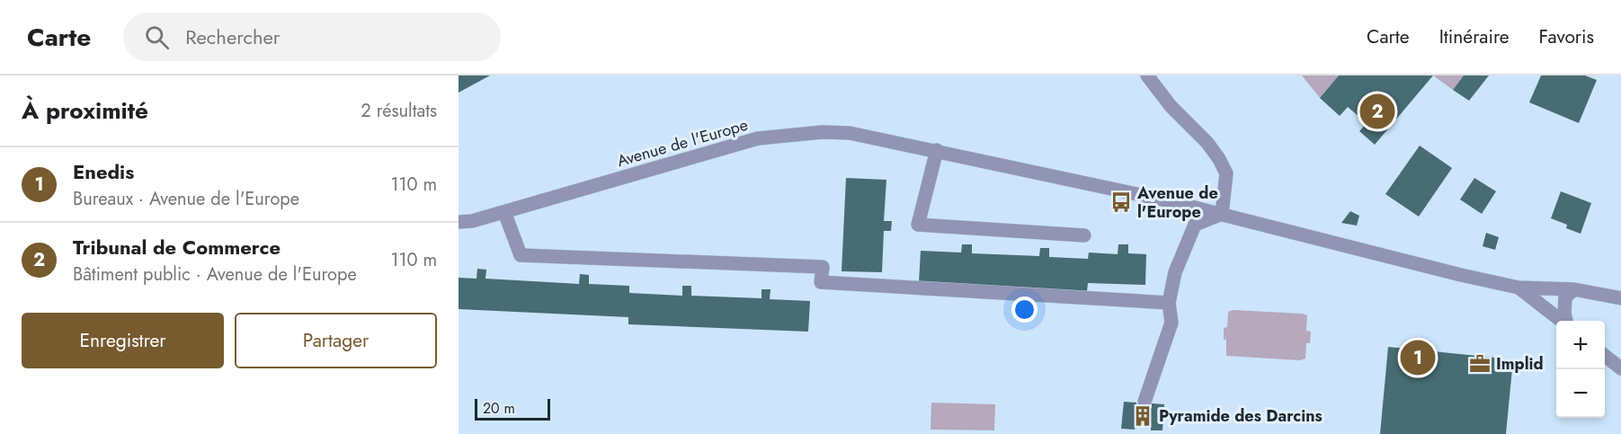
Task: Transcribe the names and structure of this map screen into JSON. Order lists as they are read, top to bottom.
{
  "streets": {
    "street": ["Avenue de l'Europe"]
  },
  "places": {
    "bus stop": ["Avenue de l'Europe"],
    "office": ["Implid"],
    "building": ["Pyramide des Darcins"]
  },
  "scale_bar": "20 m",
  "page": {
    "header": "Carte",
    "search": "Rechercher",
    "nav": ["Carte", "Itinéraire", "Favoris"],
    "heading": ["À proximité", "2 résultats"],
    "pins": ["2", "1"],
    "list": [
      {
        "mark": "1",
        "name": "Enedis",
        "note": "Bureaux · Avenue de l'Europe",
        "value": "110 m"
      },
      {
        "mark": "2",
        "name": "Tribunal de Commerce",
        "note": "Bâtiment public · Avenue de l'Europe",
        "value": "110 m"
      }
    ],
    "buttons": ["Enregistrer", "Partager"],
    "map_buttons": ["+", "−"],
    "scale": "20 m"
  }
}
